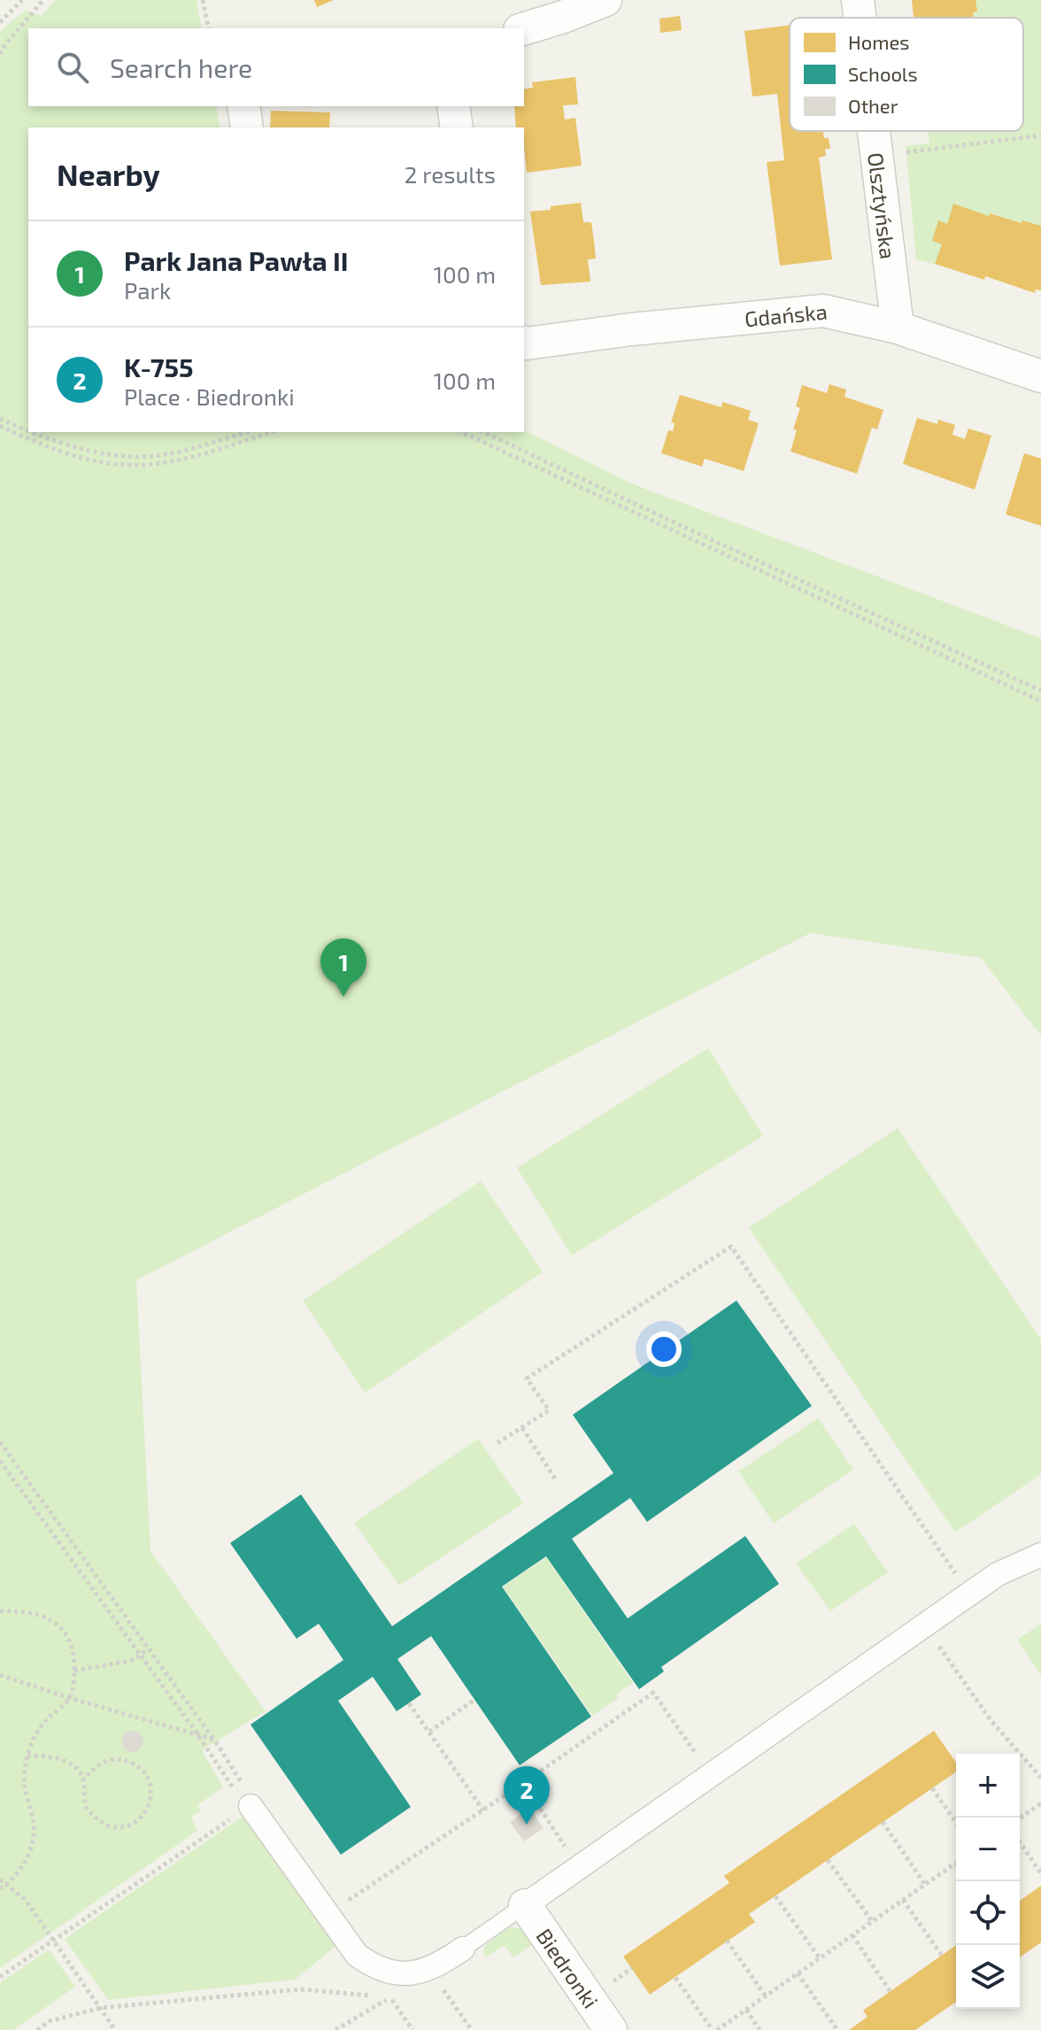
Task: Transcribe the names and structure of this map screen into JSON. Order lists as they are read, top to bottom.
{
  "streets": {
    "street": ["Olsztyńska", "Gdańska", "Biedronki"]
  },
  "crossings": [
    ["Olsztyńska", "Gdańska"]
  ],
  "legend": ["Homes", "Schools", "Other"],
  "page": {
    "search": "Search here",
    "heading": ["Nearby", "2 results"],
    "list": [
      {
        "mark": "1",
        "name": "Park Jana Pawła II",
        "note": "Park",
        "value": "100 m"
      },
      {
        "mark": "2",
        "name": "K-755",
        "note": "Place · Biedronki",
        "value": "100 m"
      }
    ],
    "pins": ["1", "2"],
    "map_buttons": ["+", "−"]
  }
}
